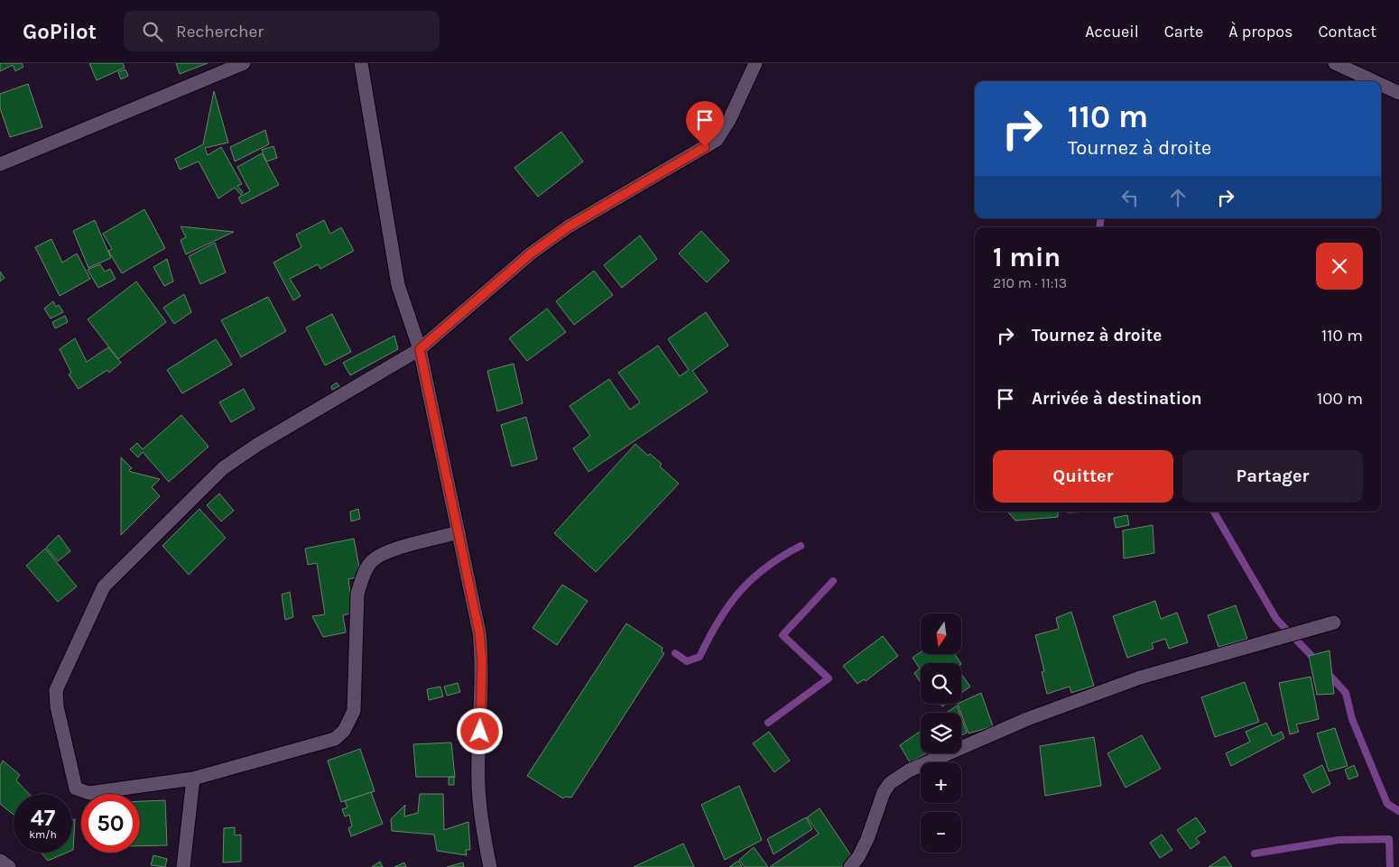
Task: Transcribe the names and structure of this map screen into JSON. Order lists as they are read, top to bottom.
{
  "north": "bottom",
  "page": {
    "header": "GoPilot",
    "search": "Rechercher",
    "nav": [
      "Accueil",
      "Carte",
      "À propos",
      "Contact"
    ],
    "turn": ["110 m", "Tournez à droite"],
    "heading": ["1 min", "210 m · 11:13"],
    "list": [
      {
        "name": "Tournez à droite",
        "value": "110 m"
      },
      {
        "name": "Arrivée à destination",
        "value": "100 m"
      }
    ],
    "buttons": ["Quitter", "Partager"],
    "map_buttons": ["+", "−"],
    "speed": "47 km/h",
    "limit": "50"
  }
}
